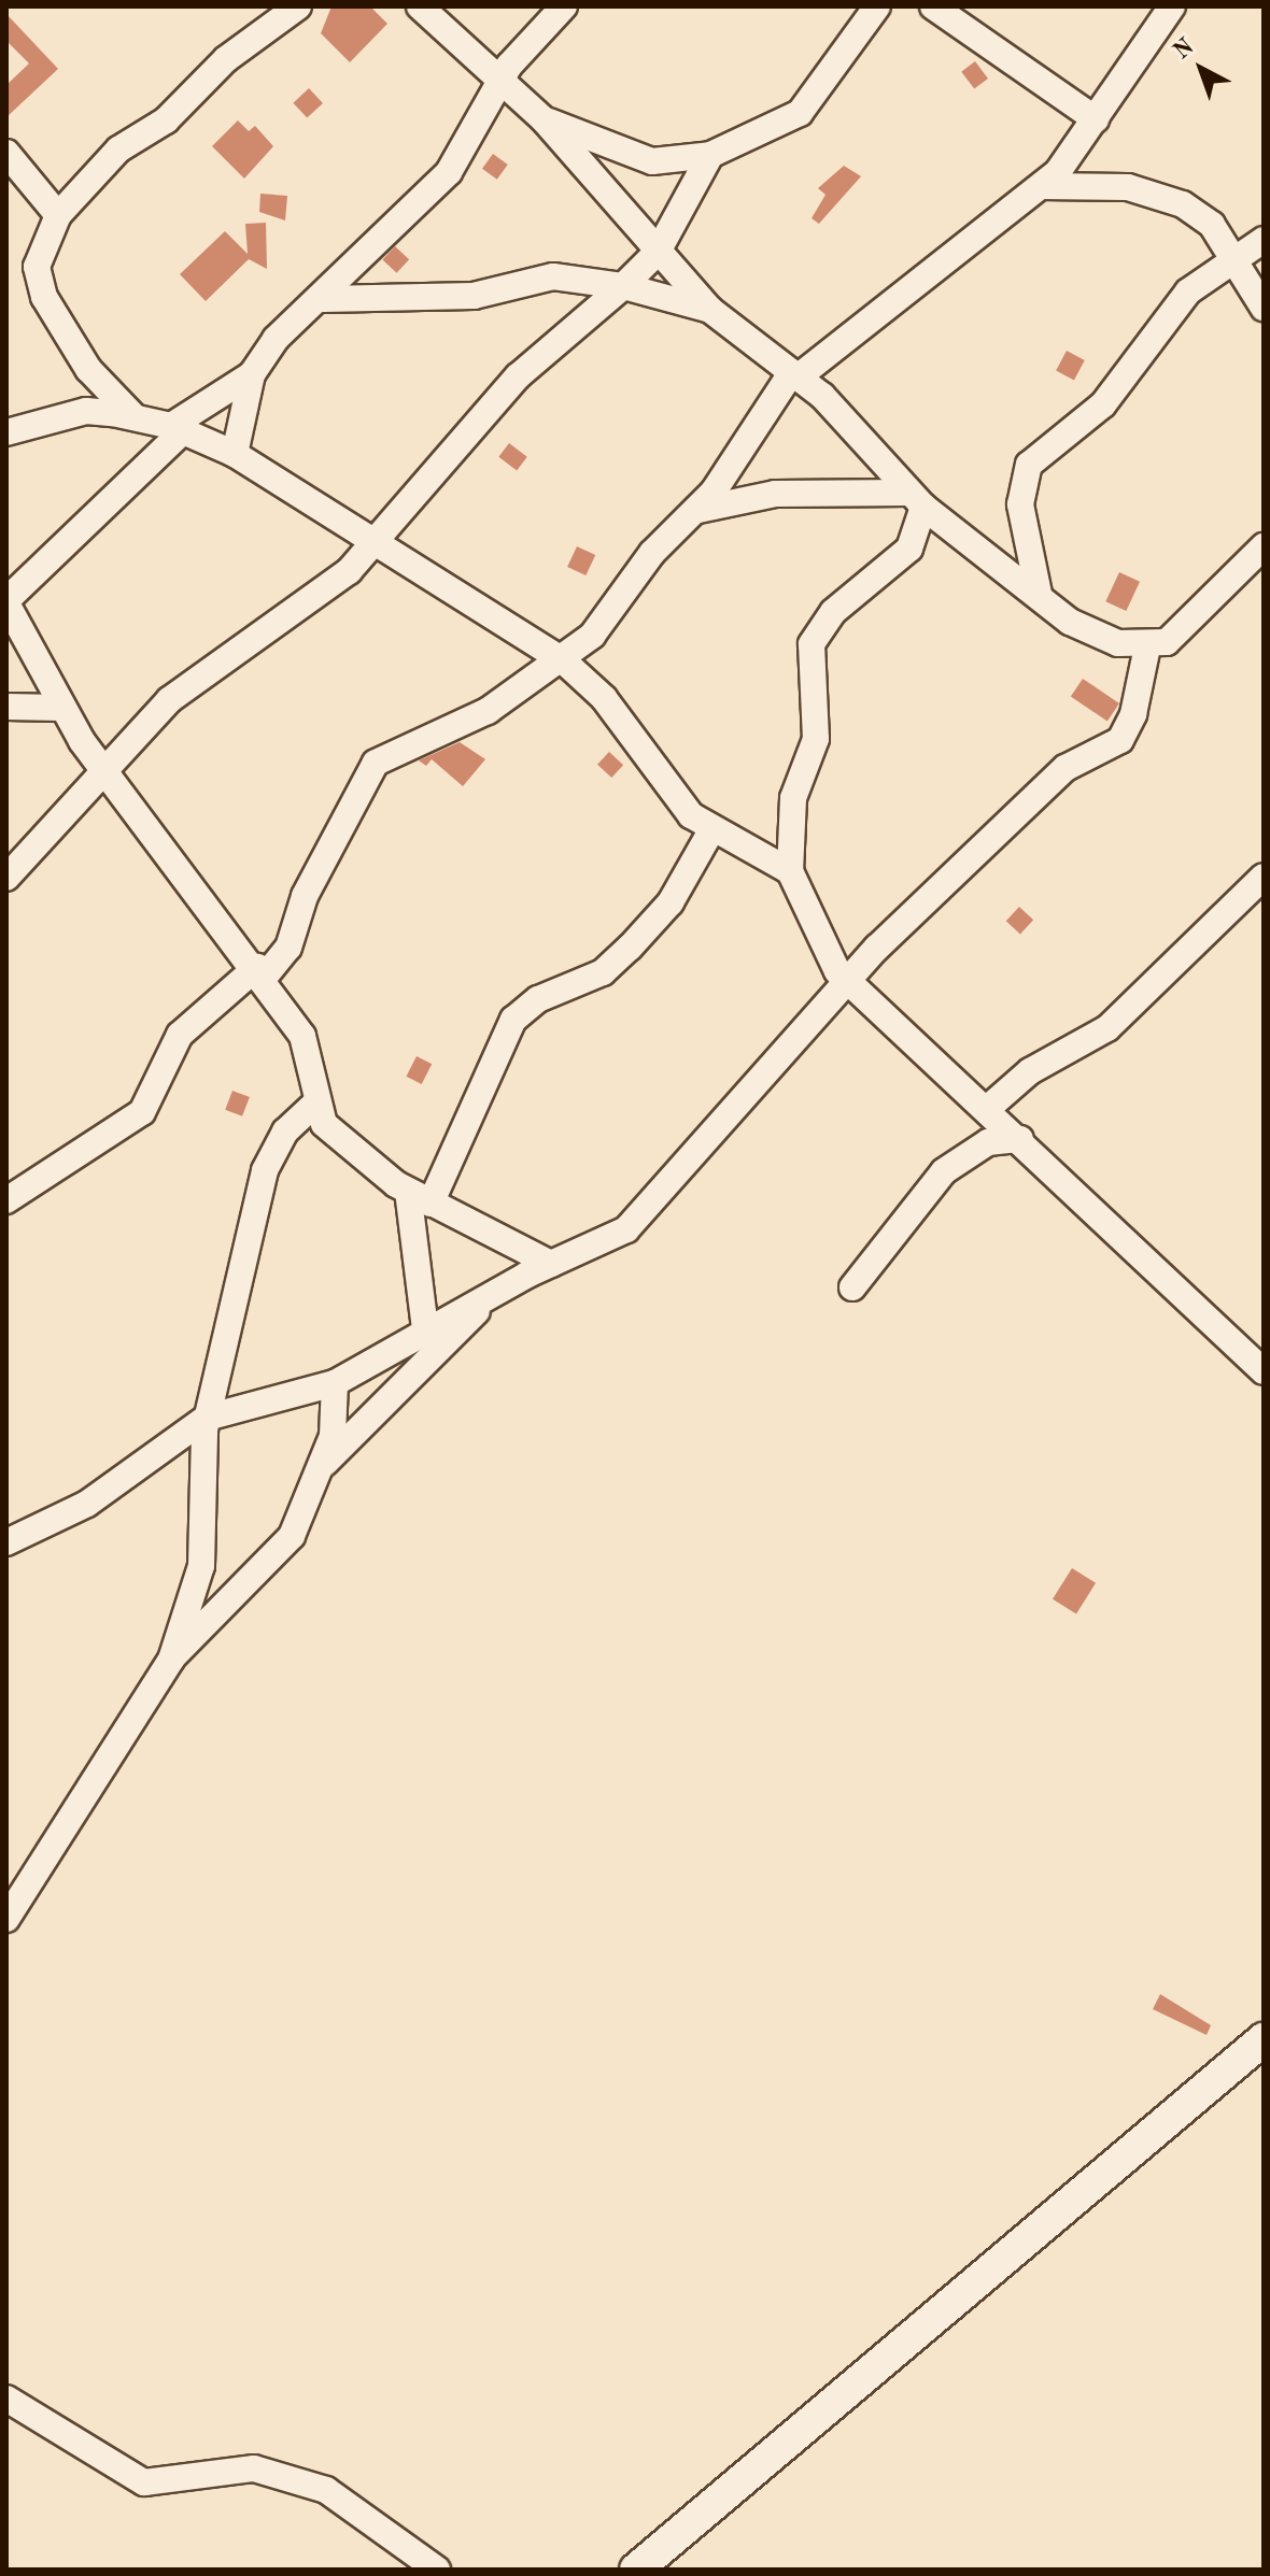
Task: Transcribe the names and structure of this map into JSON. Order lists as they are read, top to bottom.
{
  "north": "top left"
}
